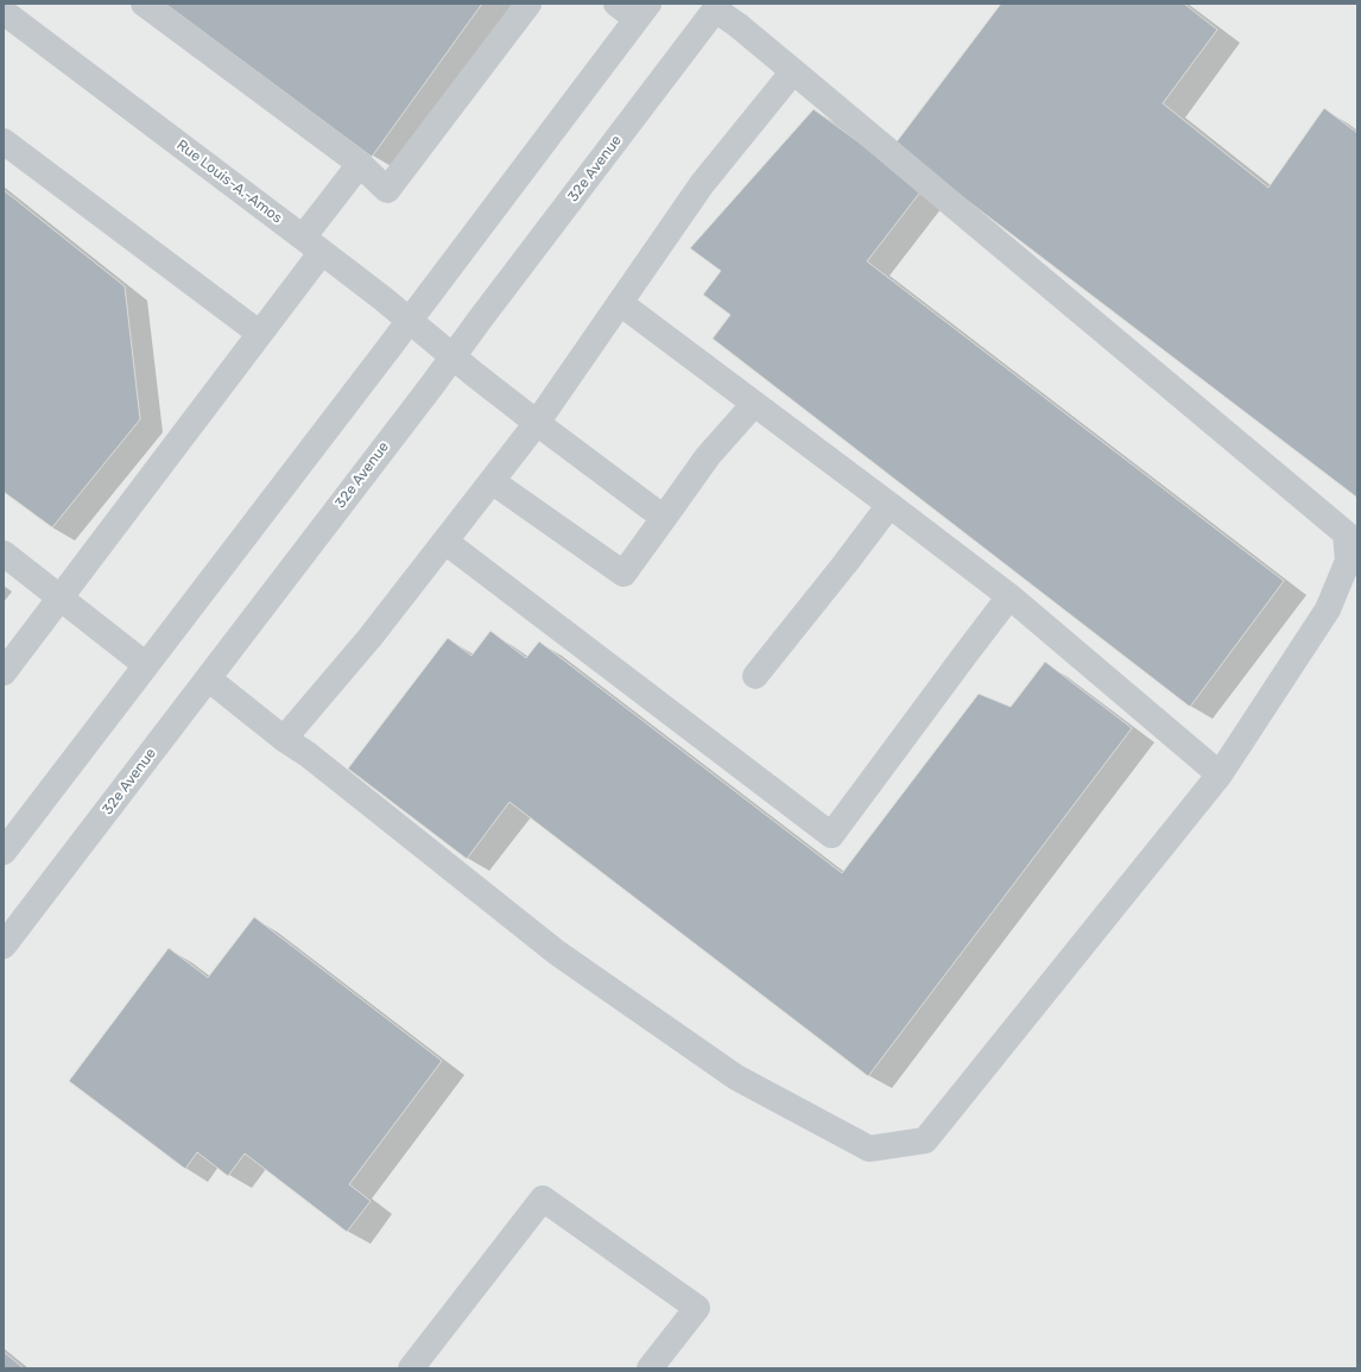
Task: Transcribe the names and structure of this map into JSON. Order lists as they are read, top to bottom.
{
  "streets": {
    "street": ["32e Avenue", "Rue Louis-A.-Amos"]
  },
  "crossings": [
    ["32e Avenue", "Rue Louis-A.-Amos"]
  ]
}
